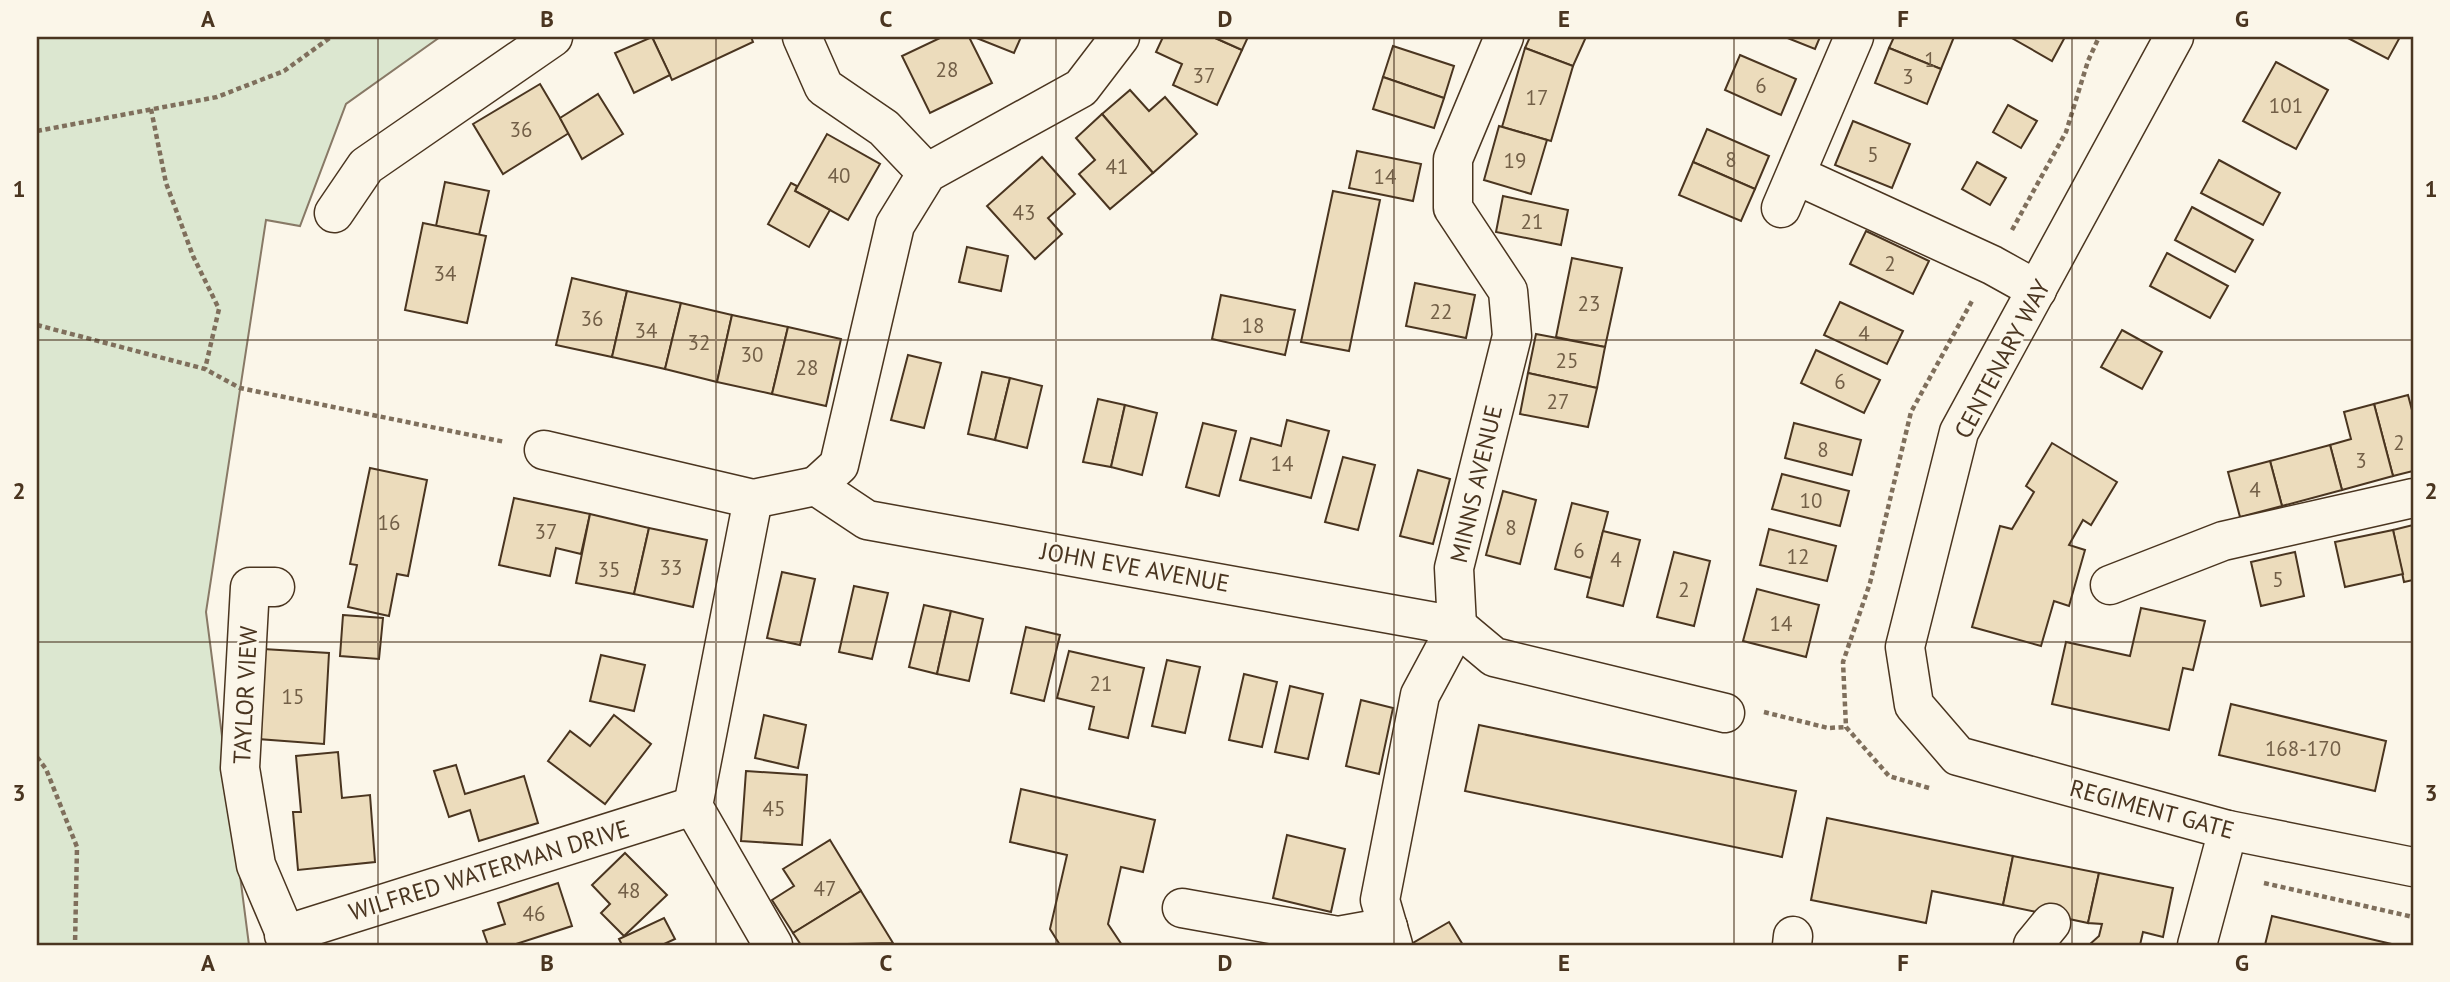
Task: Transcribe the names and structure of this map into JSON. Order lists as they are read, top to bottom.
{
  "streets": {
    "street": [
      "CENTENARY WAY",
      "MINNS AVENUE",
      "JOHN EVE AVENUE",
      "TAYLOR VIEW",
      "REGIMENT GATE",
      "WILFRED WATERMAN DRIVE"
    ]
  },
  "crossings": [
    ["CENTENARY WAY", "REGIMENT GATE"],
    ["MINNS AVENUE", "JOHN EVE AVENUE"],
    ["TAYLOR VIEW", "WILFRED WATERMAN DRIVE"]
  ],
  "house_numbers": [
    "1",
    "28",
    "37",
    "3",
    "6",
    "17",
    "101",
    "36",
    "5",
    "8",
    "19",
    "41",
    "40",
    "14",
    "43",
    "21",
    "2",
    "34",
    "23",
    "22",
    "36",
    "18",
    "34",
    "4",
    "32",
    "30",
    "25",
    "28",
    "6",
    "27",
    "2",
    "8",
    "3",
    "14",
    "4",
    "10",
    "16",
    "8",
    "37",
    "6",
    "12",
    "4",
    "33",
    "35",
    "5",
    "2",
    "14",
    "21",
    "15",
    "168-170",
    "45",
    "47",
    "48",
    "46"
  ],
  "grid": {
    "columns": [
      "A",
      "B",
      "C",
      "D",
      "E",
      "F",
      "G"
    ],
    "rows": ["1", "2", "3"]
  }
}
